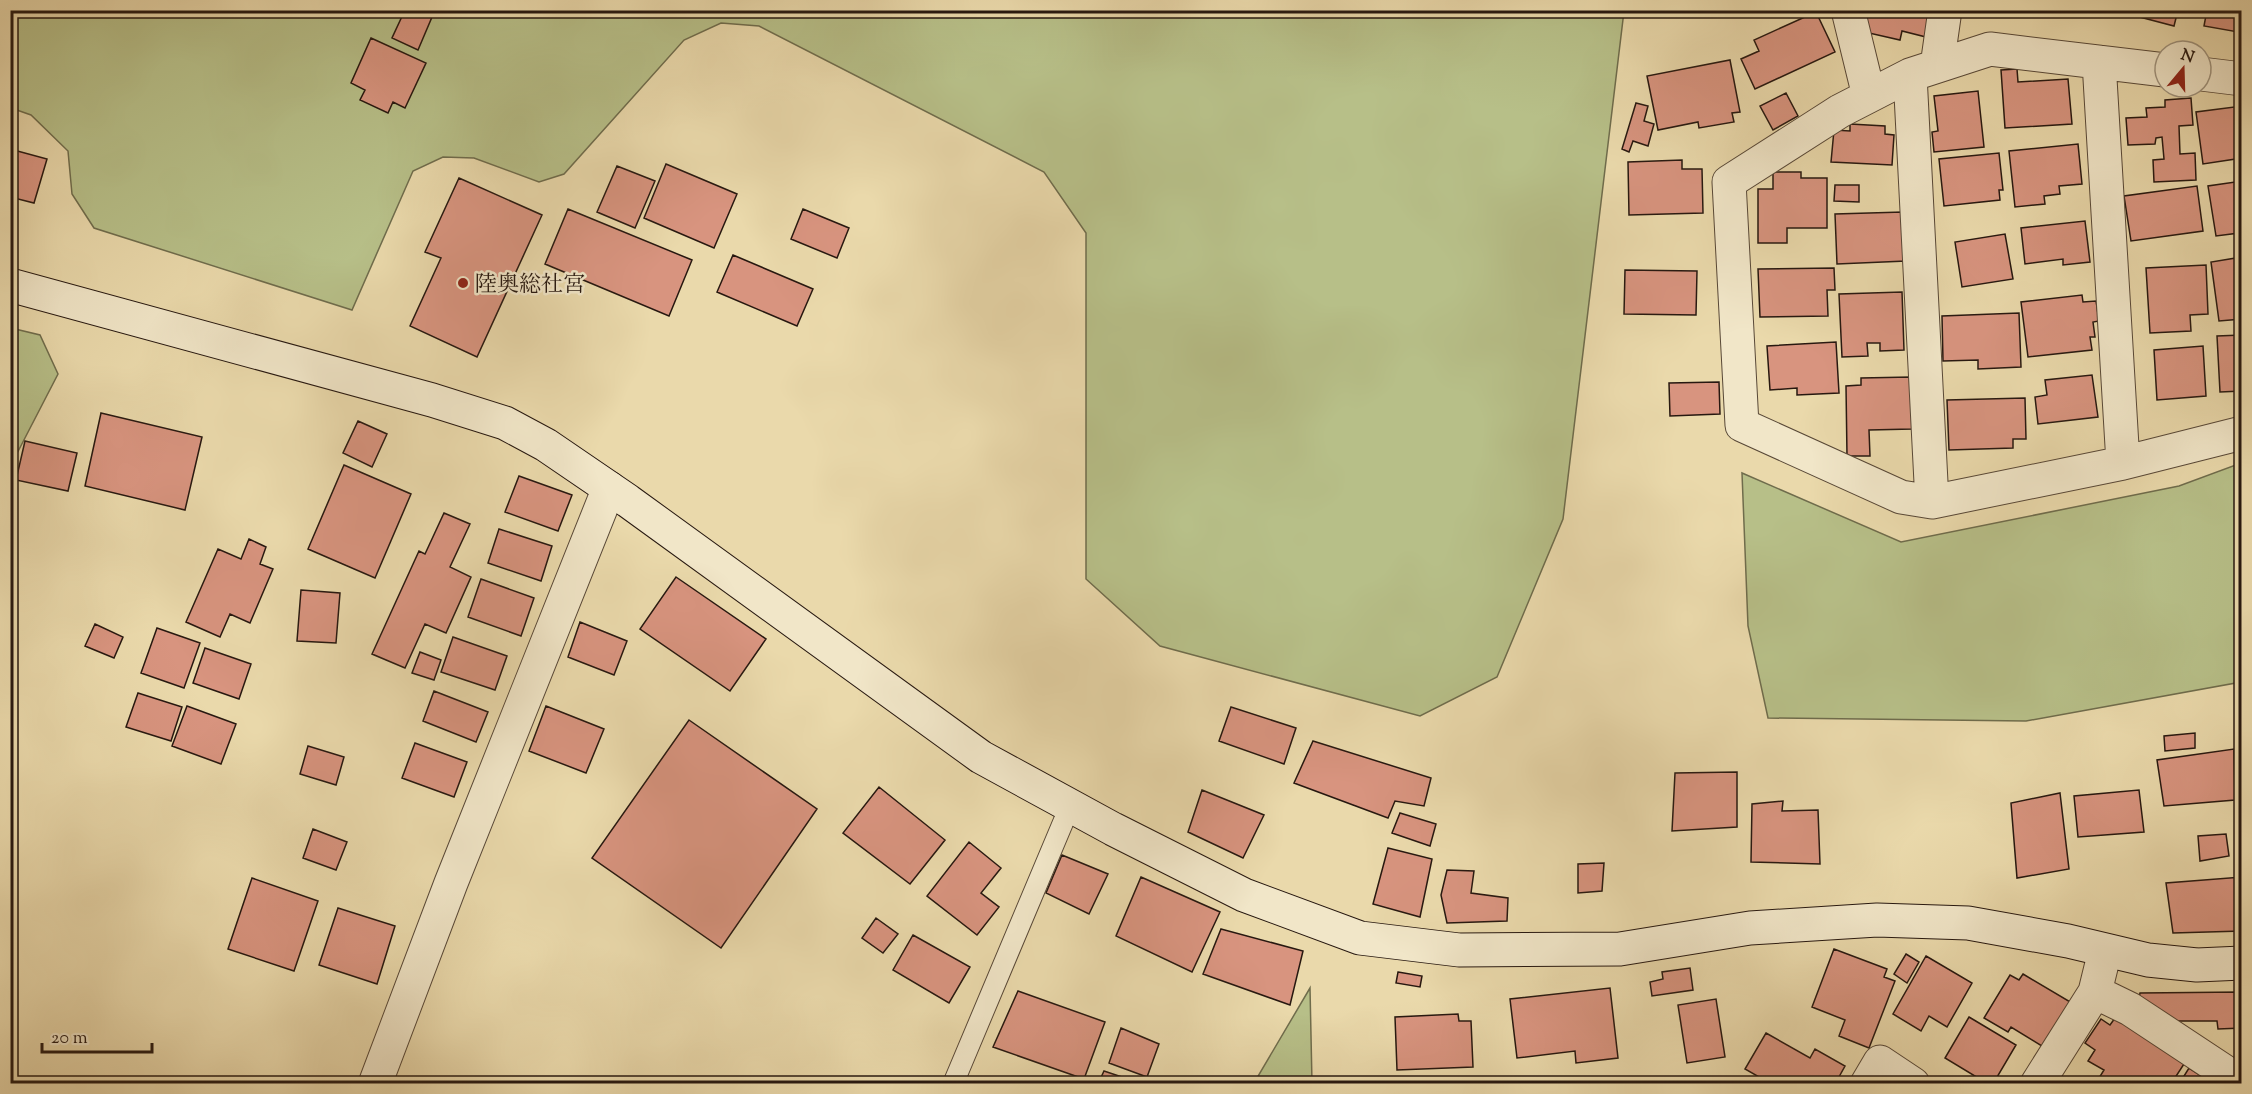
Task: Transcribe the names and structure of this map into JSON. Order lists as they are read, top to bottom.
{
  "places": ["陸奥総社宮"],
  "scale_bar": "20 m",
  "north": "top"
}
